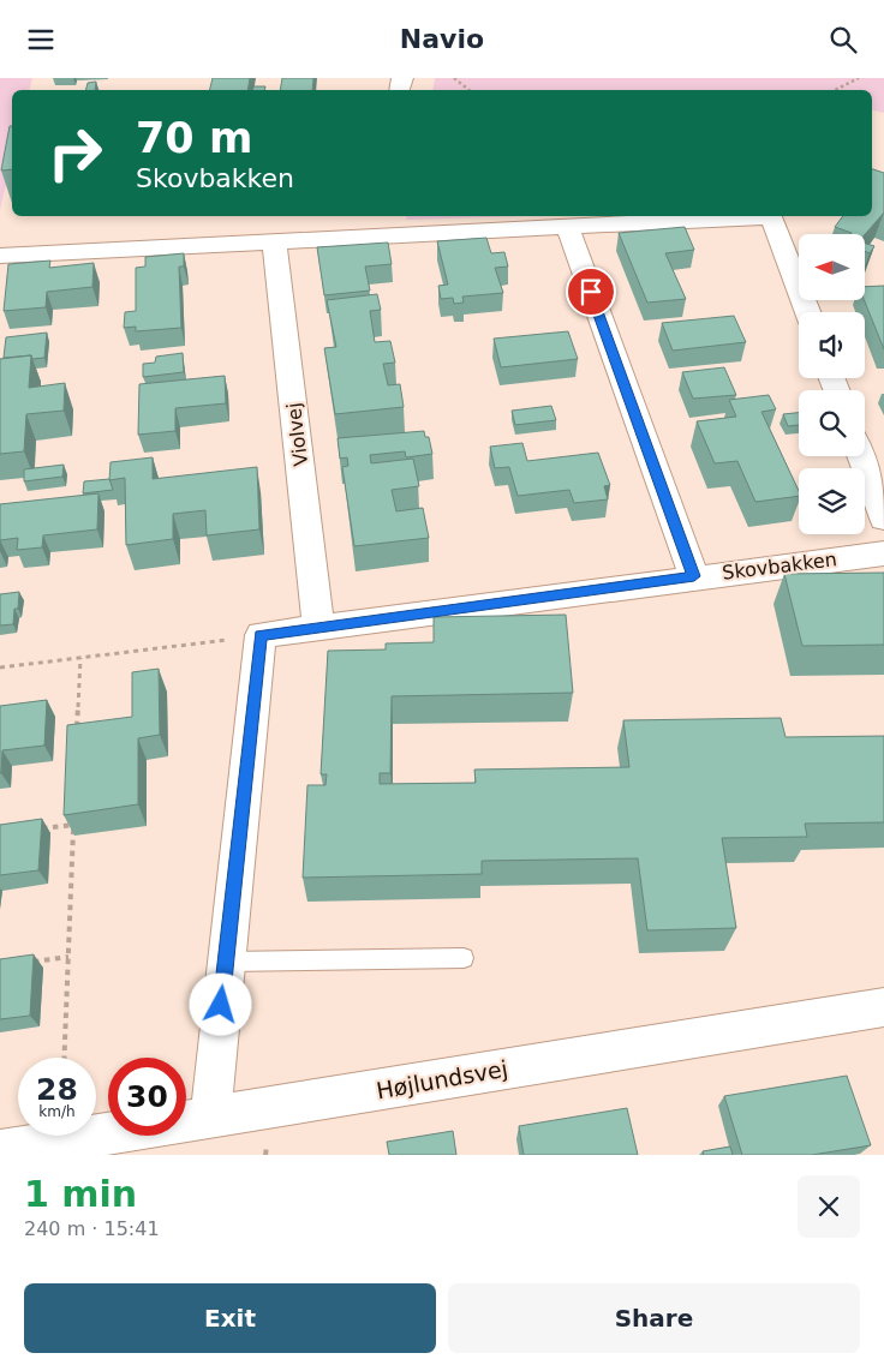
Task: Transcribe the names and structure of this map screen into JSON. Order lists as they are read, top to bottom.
{
  "streets": {
    "street": ["Violvej", "Skovbakken", "Højlundsvej"]
  },
  "crossings": [
    ["Violvej", "Skovbakken"]
  ],
  "north": "left",
  "page": {
    "header": "Navio",
    "turn": ["70 m", "Skovbakken"],
    "speed": "28 km/h",
    "limit": "30",
    "heading": ["1 min", "240 m · 15:41"],
    "buttons": ["Exit", "Share"]
  }
}
